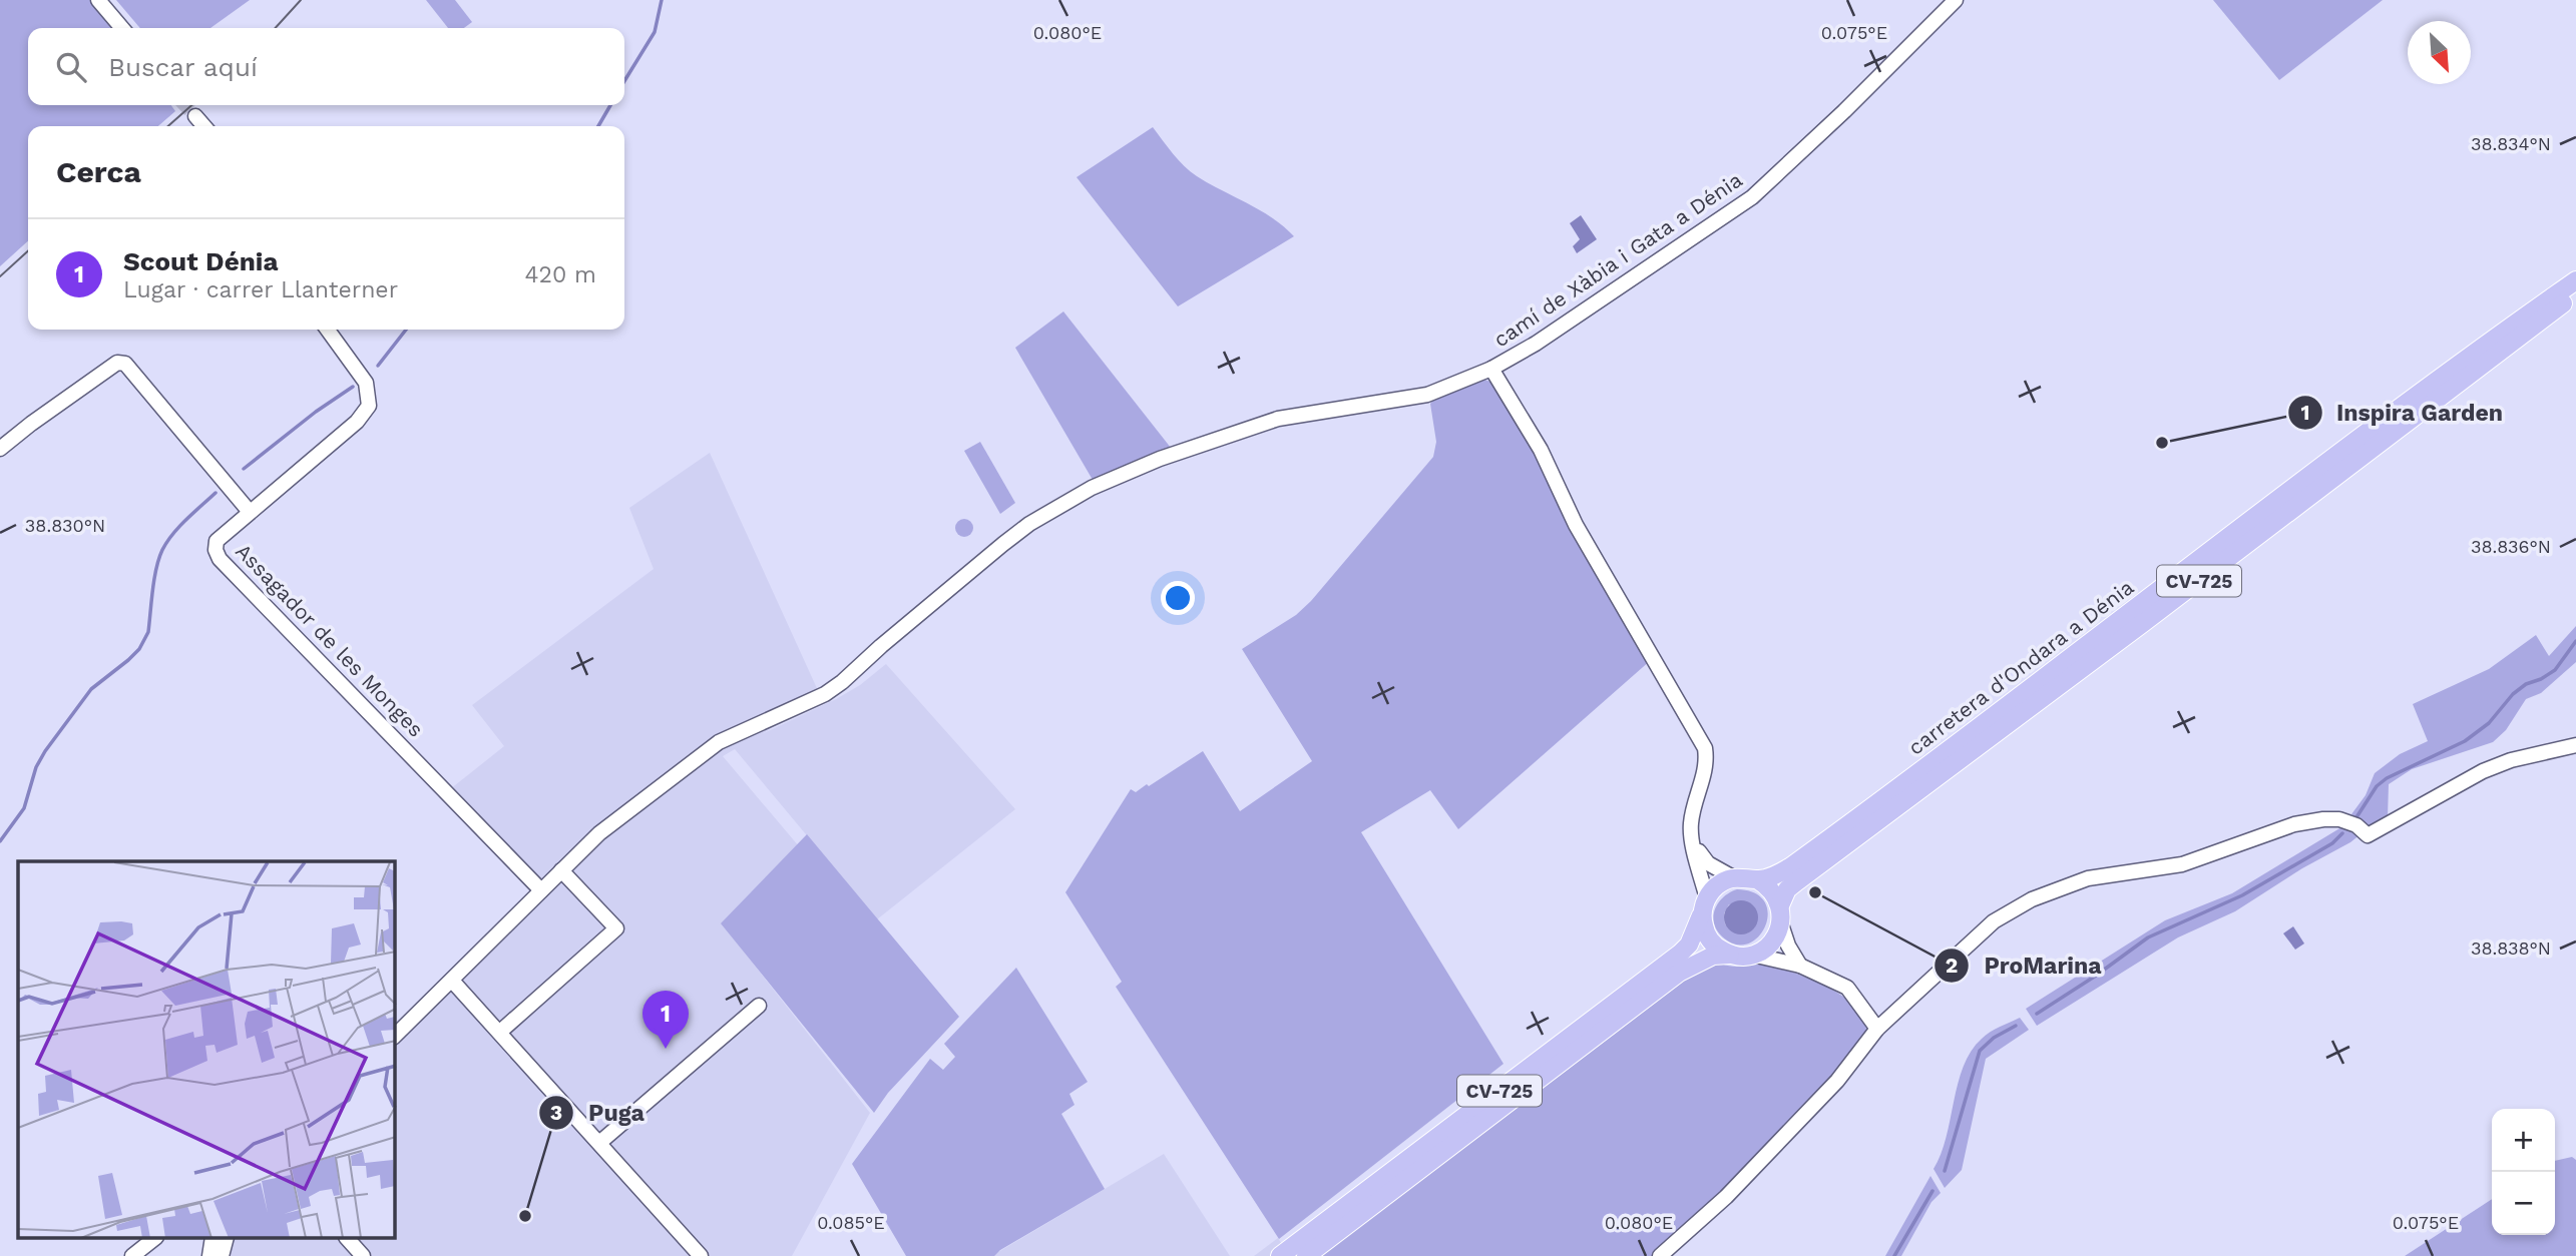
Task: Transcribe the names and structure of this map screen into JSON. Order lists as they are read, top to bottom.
{
  "streets": {
    "main road": ["CV-725", "carretera d'Ondara a Dénia"],
    "street": ["camí de Xàbia i Gata a Dénia", "Assagador de les Monges"]
  },
  "crossings": [
    ["camí de Xàbia i Gata a Dénia", "Assagador de les Monges"],
    ["CV-725", "carretera d'Ondara a Dénia"]
  ],
  "places": ["Inspira Garden", "ProMarina", "Puga"],
  "north": "bottom right",
  "page": {
    "search": "Buscar aquí",
    "heading": "Cerca",
    "list": [
      {
        "mark": "1",
        "name": "Scout Dénia",
        "note": "Lugar · carrer Llanterner",
        "value": "420 m"
      }
    ],
    "pins": "1",
    "map_buttons": ["+", "−"]
  },
  "coordinates": [
    "0.080°E",
    "0.075°E",
    "38.834°N",
    "38.830°N",
    "38.836°N",
    "38.838°N",
    "0.085°E"
  ]
}
